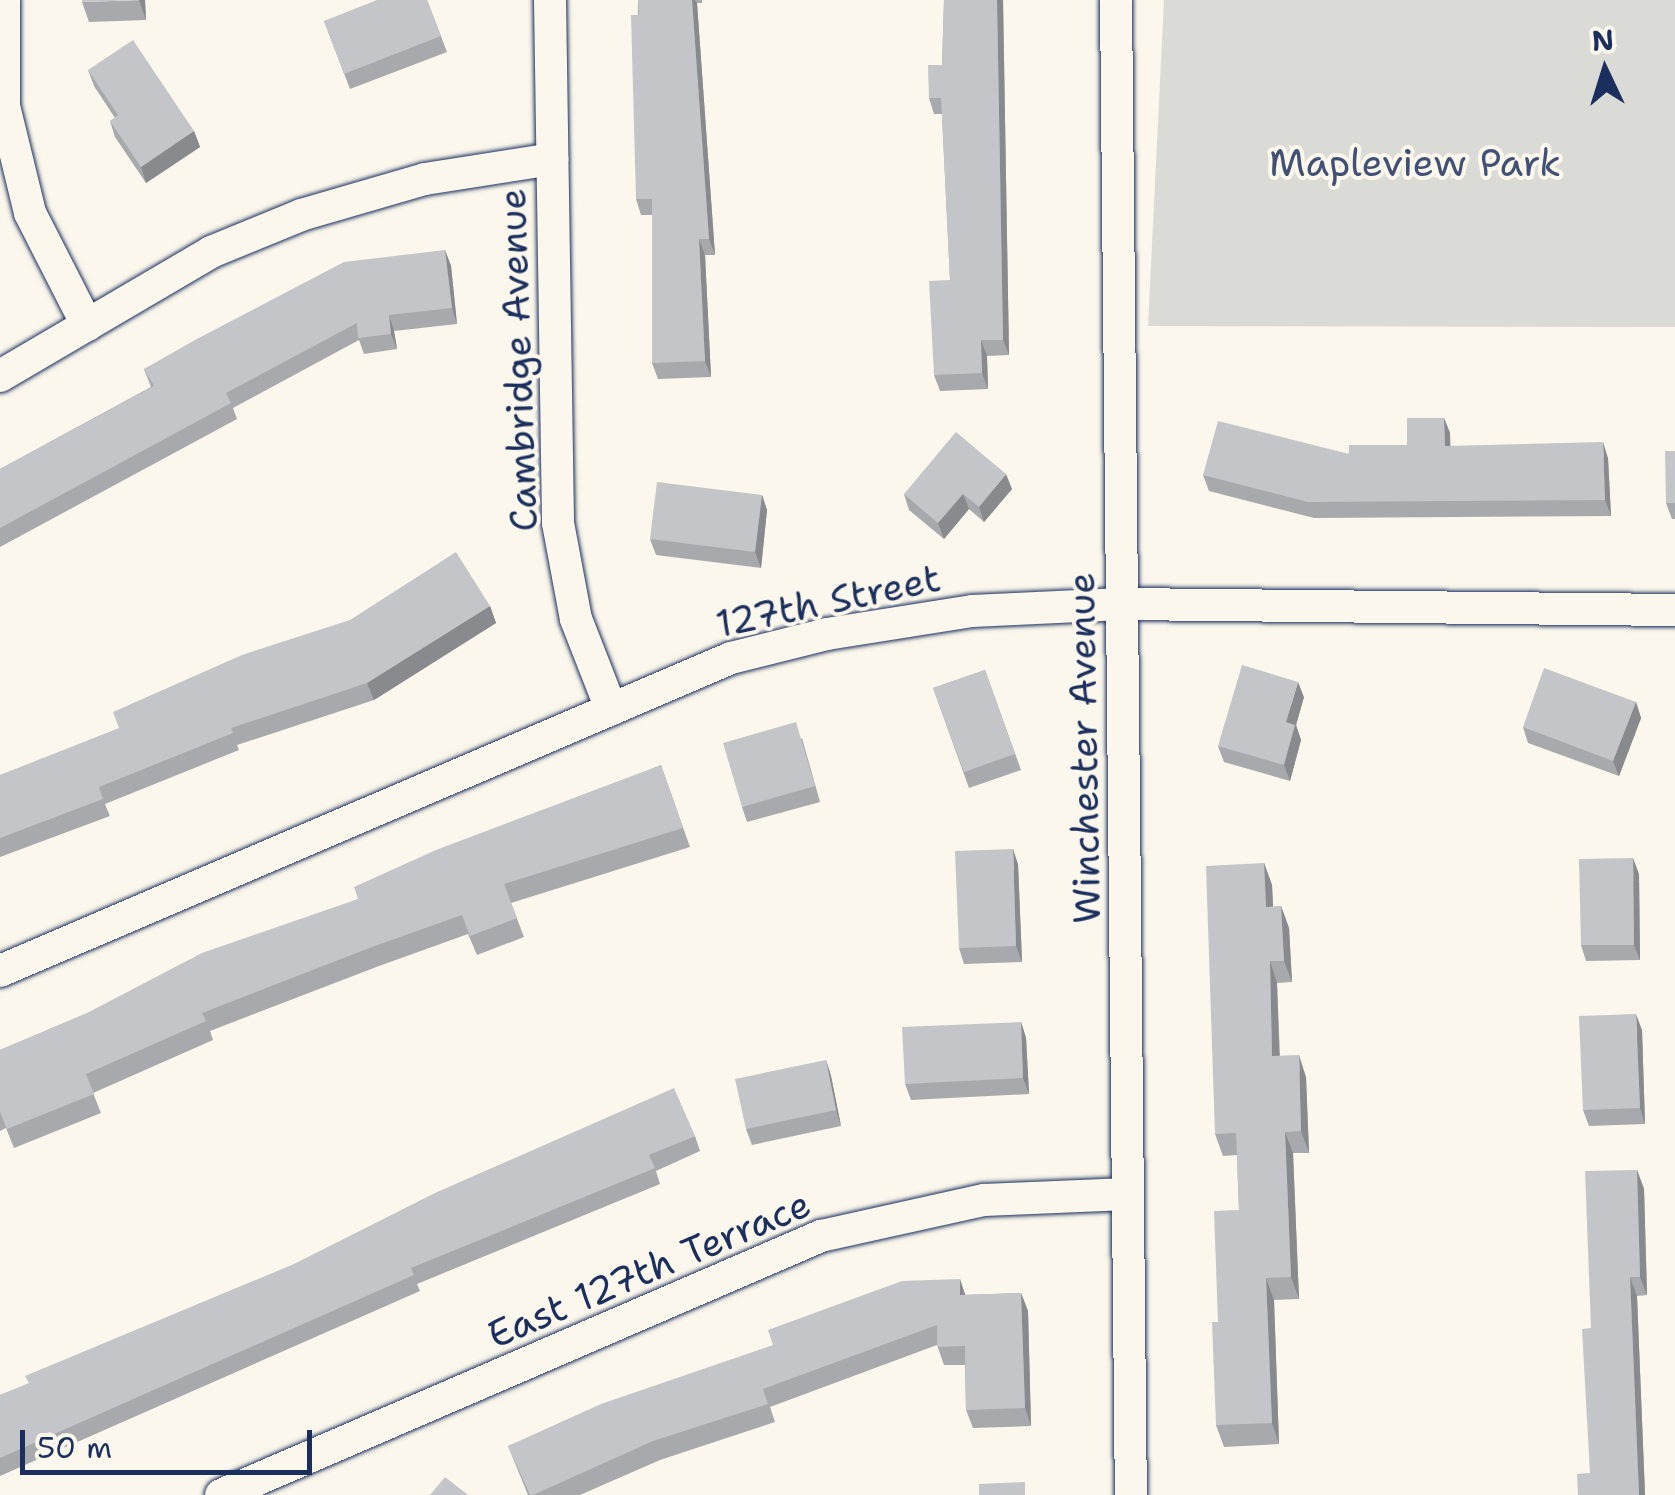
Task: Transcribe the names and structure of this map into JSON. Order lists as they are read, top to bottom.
{
  "streets": {
    "street": [
      "Cambridge Avenue",
      "127th Street",
      "Winchester Avenue",
      "East 127th Terrace"
    ]
  },
  "crossings": [
    ["Cambridge Avenue", "127th Street"],
    ["127th Street", "Winchester Avenue"],
    ["Winchester Avenue", "East 127th Terrace"]
  ],
  "parks": ["Mapleview Park"],
  "scale_bar": "50 m",
  "north": "top"
}
